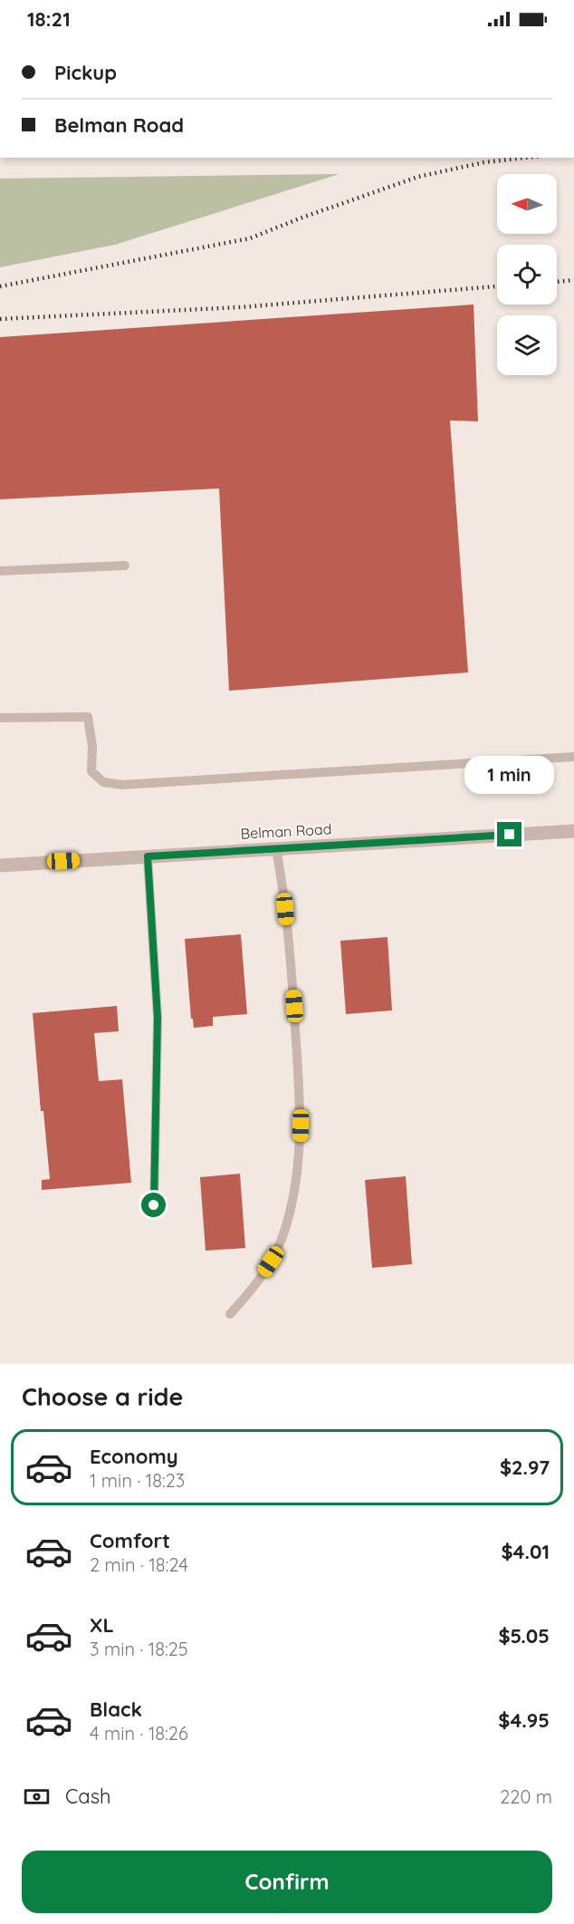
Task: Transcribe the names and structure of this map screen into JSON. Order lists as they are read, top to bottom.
{
  "streets": {
    "street": ["Belman Road"]
  },
  "north": "left",
  "page": {
    "status": "18:21",
    "banner": ["Pickup", "Belman Road"],
    "bubble": "1 min",
    "heading": "Choose a ride",
    "list": [
      {
        "name": "Economy",
        "note": "1 min · 18:23",
        "value": "$2.97"
      },
      {
        "name": "Comfort",
        "note": "2 min · 18:24",
        "value": "$4.01"
      },
      {
        "name": "XL",
        "note": "3 min · 18:25",
        "value": "$5.05"
      },
      {
        "name": "Black",
        "note": "4 min · 18:26",
        "value": "$4.95"
      }
    ],
    "pay": ["Cash", "220 m"],
    "buttons": "Confirm"
  }
}
